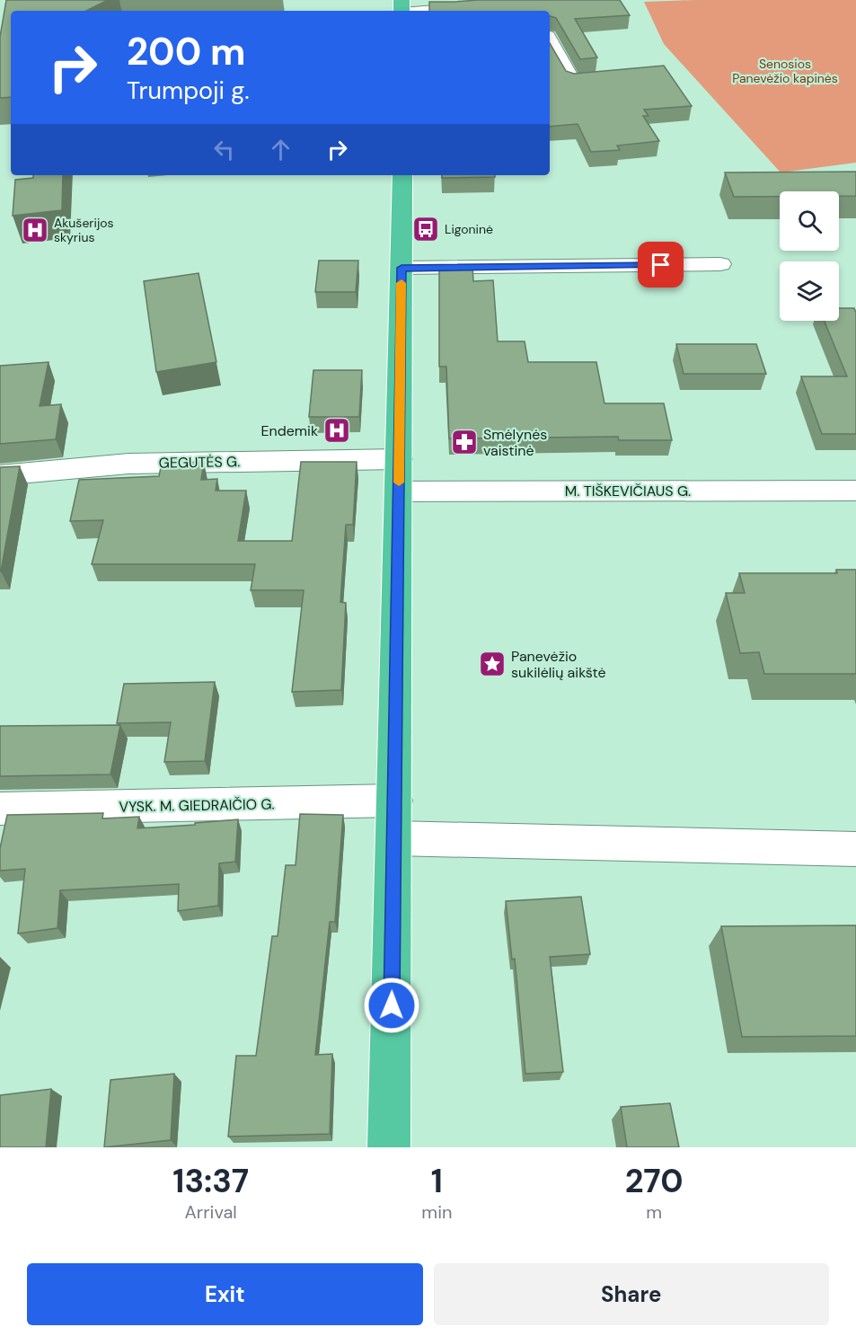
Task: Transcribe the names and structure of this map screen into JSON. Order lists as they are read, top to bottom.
{
  "streets": {
    "street": ["GEGUTĖS G.", "M. TIŠKEVIČIAUS G.", "VYSK. M. GIEDRAIČIO G."]
  },
  "parks": ["Senosios Panevėžio kapinės"],
  "places": {
    "bus stop": ["Ligoninė"],
    "hospital": ["Akušerijos skyrius", "Endemik"],
    "pharmacy": ["Smėlynės vaistinė"],
    "place": ["Panevėžio sukilėlių aikštė"]
  },
  "page": {
    "turn": ["200 m", "Trumpoji g."],
    "eta": [
      "13:37",
      "Arrival",
      "1",
      "min",
      "270",
      "m"
    ],
    "buttons": ["Exit", "Share"]
  }
}
